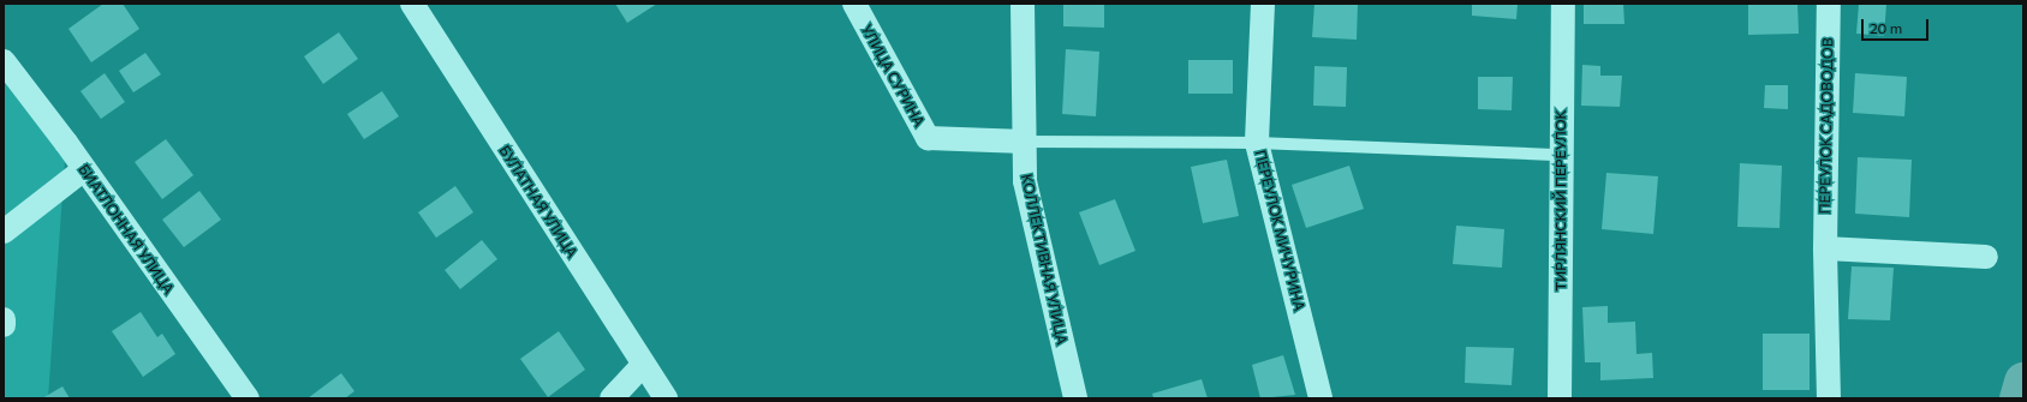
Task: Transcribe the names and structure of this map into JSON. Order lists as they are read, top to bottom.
{
  "streets": {
    "street": [
      "УЛИЦА СУРИНА",
      "ПЕРЕУЛОК САДОВОДОВ",
      "ТИРЛЯНСКИЙ ПЕРЕУЛОК",
      "БУЛАТНАЯ УЛИЦА",
      "БИАТЛОННАЯ УЛИЦА",
      "ПЕРЕУЛОК МИЧУРИНА",
      "КОЛЛЕКТИВНАЯ УЛИЦА"
    ]
  },
  "crossings": [
    ["УЛИЦА СУРИНА", "КОЛЛЕКТИВНАЯ УЛИЦА"]
  ],
  "scale_bar": "20 m"
}
